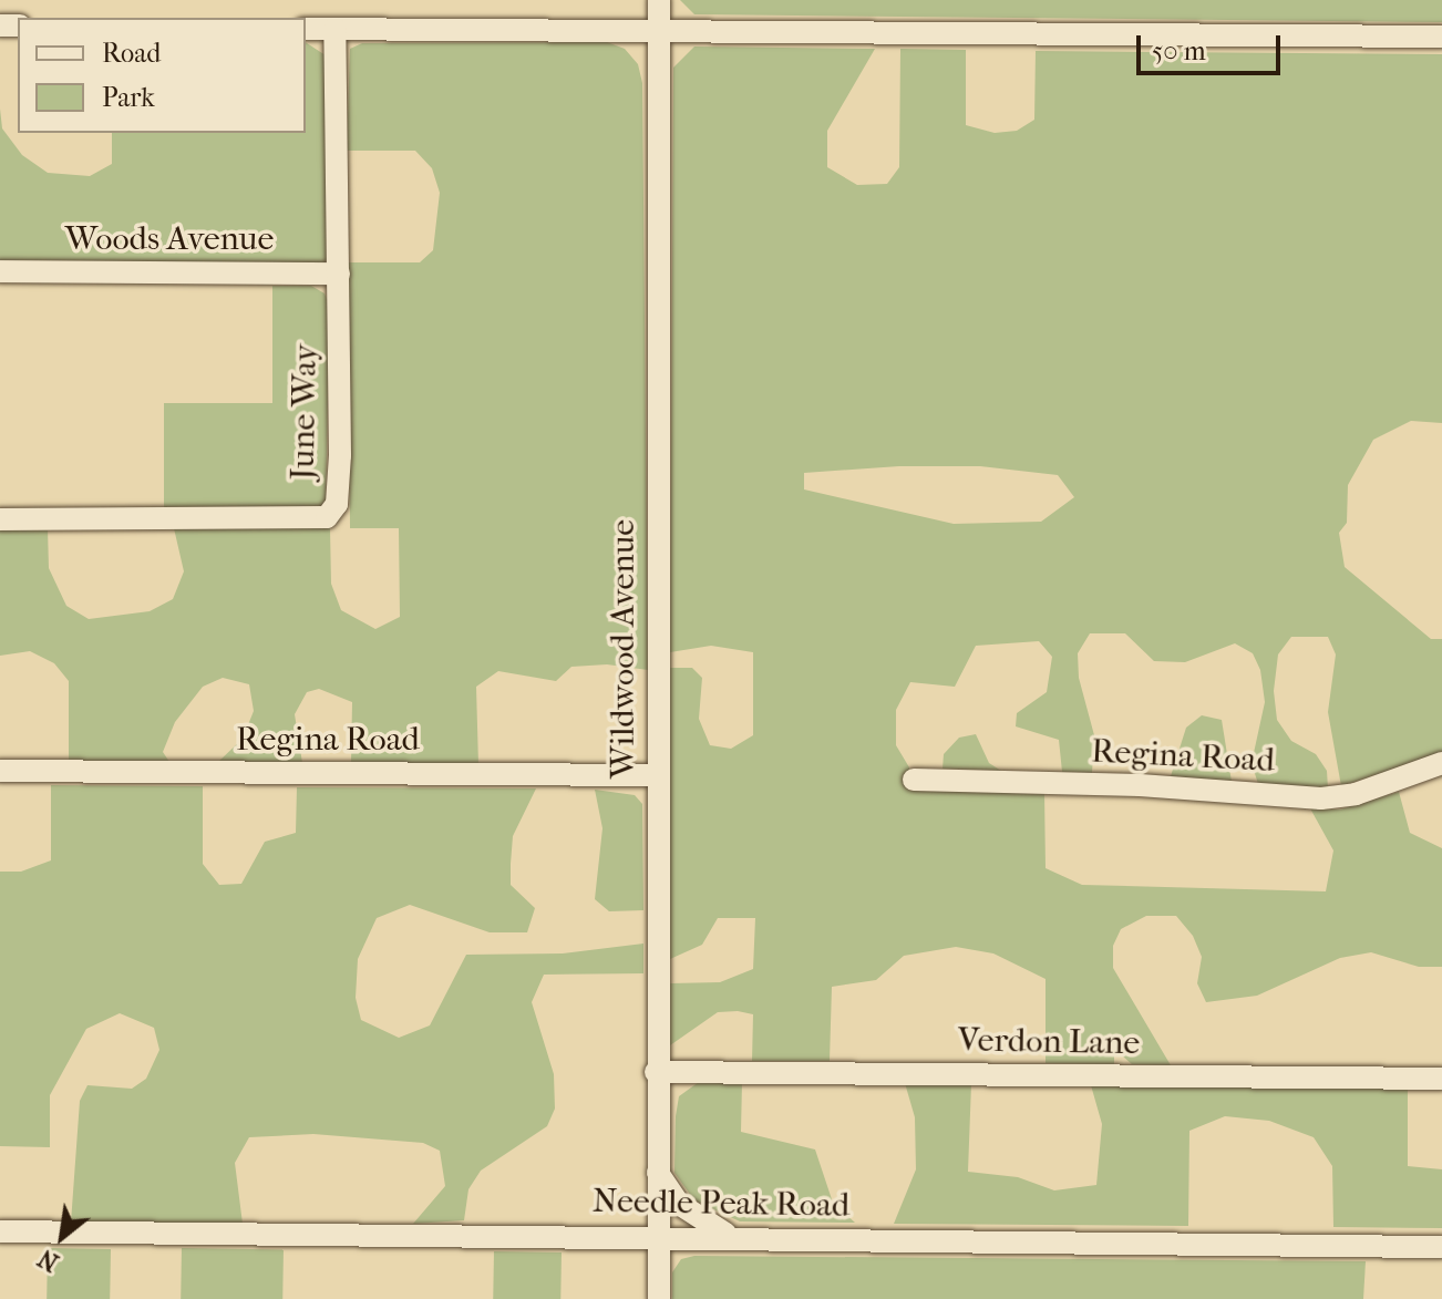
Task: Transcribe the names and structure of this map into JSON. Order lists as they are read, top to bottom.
{
  "streets": {
    "street": [
      "Woods Avenue",
      "June Way",
      "Wildwood Avenue",
      "Regina Road",
      "Verdon Lane",
      "Needle Peak Road"
    ]
  },
  "crossings": [
    ["Woods Avenue", "June Way"],
    ["Wildwood Avenue", "Regina Road"],
    ["Wildwood Avenue", "Verdon Lane"],
    ["Wildwood Avenue", "Needle Peak Road"]
  ],
  "legend": ["Road", "Park"],
  "scale_bar": "50 m",
  "north": "bottom left"
}
